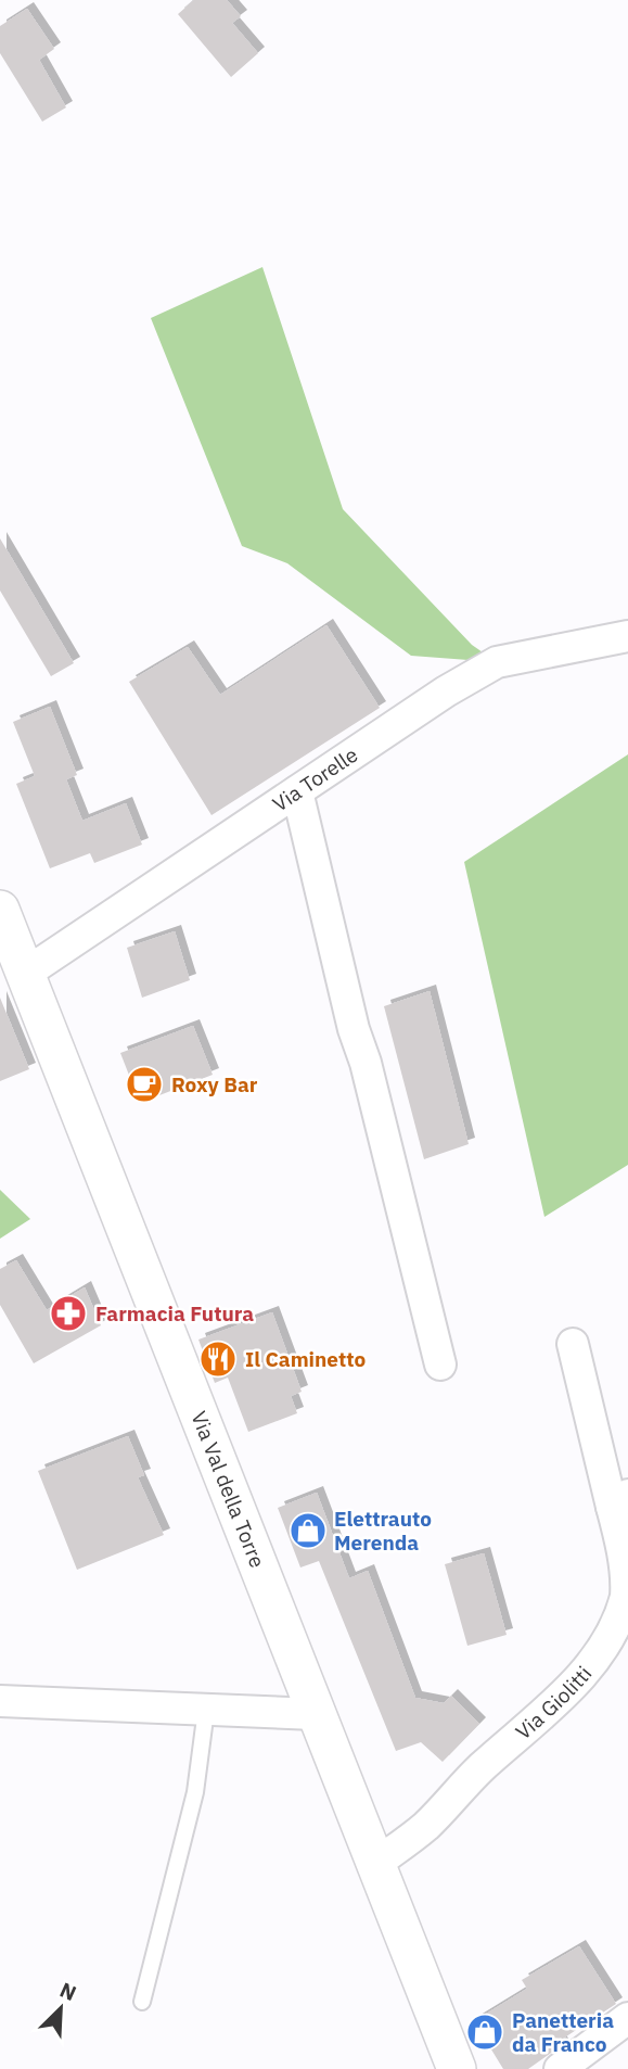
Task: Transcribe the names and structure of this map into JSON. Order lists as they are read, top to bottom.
{
  "streets": {
    "street": ["Via Torelle", "Via Val della Torre", "Via Giolitti"]
  },
  "crossings": [
    ["Via Torelle", "Via Val della Torre"],
    ["Via Val della Torre", "Via Giolitti"]
  ],
  "places": {
    "cafe": ["Roxy Bar"],
    "pharmacy": ["Farmacia Futura"],
    "restaurant": ["Il Caminetto"],
    "shop": ["Elettrauto Merenda", "Panetteria da Franco"]
  },
  "north": "top right"
}
